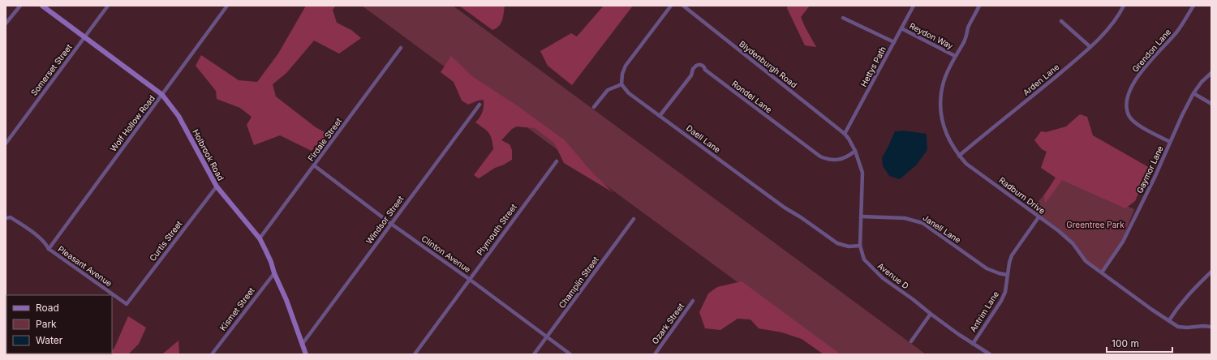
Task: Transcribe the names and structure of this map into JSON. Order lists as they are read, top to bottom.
{
  "streets": {
    "street": [
      "Reydon Way",
      "Grendon Lane",
      "Blydenburgh Road",
      "Hettys Path",
      "Somerset Street",
      "Arden Lane",
      "Rondel Lane",
      "Wolf Hollow Road",
      "Daell Lane",
      "Firdale Street",
      "Holbrook Road",
      "Gaymor Lane",
      "Radburn Drive",
      "Windsor Street",
      "Janell Lane",
      "Plymouth Street",
      "Curtis Street",
      "Clinton Avenue",
      "Pleasant Avenue",
      "Avenue D",
      "Champlin Street",
      "Kismet Street",
      "Antrim Lane",
      "Ozark Street"
    ]
  },
  "crossings": [
    ["Reydon Way", "Hettys Path"],
    ["Reydon Way", "Radburn Drive"],
    ["Grendon Lane", "Gaymor Lane"],
    ["Blydenburgh Road", "Hettys Path"],
    ["Blydenburgh Road", "Avenue D"],
    ["Hettys Path", "Avenue D"],
    ["Somerset Street", "Holbrook Road"],
    ["Arden Lane", "Radburn Drive"],
    ["Rondel Lane", "Daell Lane"],
    ["Rondel Lane", "Avenue D"],
    ["Wolf Hollow Road", "Holbrook Road"],
    ["Wolf Hollow Road", "Pleasant Avenue"],
    ["Daell Lane", "Avenue D"],
    ["Firdale Street", "Holbrook Road"],
    ["Firdale Street", "Clinton Avenue"],
    ["Holbrook Road", "Windsor Street"],
    ["Holbrook Road", "Curtis Street"],
    ["Holbrook Road", "Kismet Street"],
    ["Gaymor Lane", "Radburn Drive"],
    ["Radburn Drive", "Antrim Lane"],
    ["Windsor Street", "Clinton Avenue"],
    ["Janell Lane", "Avenue D"],
    ["Janell Lane", "Antrim Lane"],
    ["Plymouth Street", "Clinton Avenue"],
    ["Curtis Street", "Pleasant Avenue"],
    ["Clinton Avenue", "Champlin Street"],
    ["Avenue D", "Antrim Lane"]
  ],
  "parks": ["Greentree Park"],
  "legend": ["Road", "Park", "Water"],
  "scale_bar": "100 m"
}
